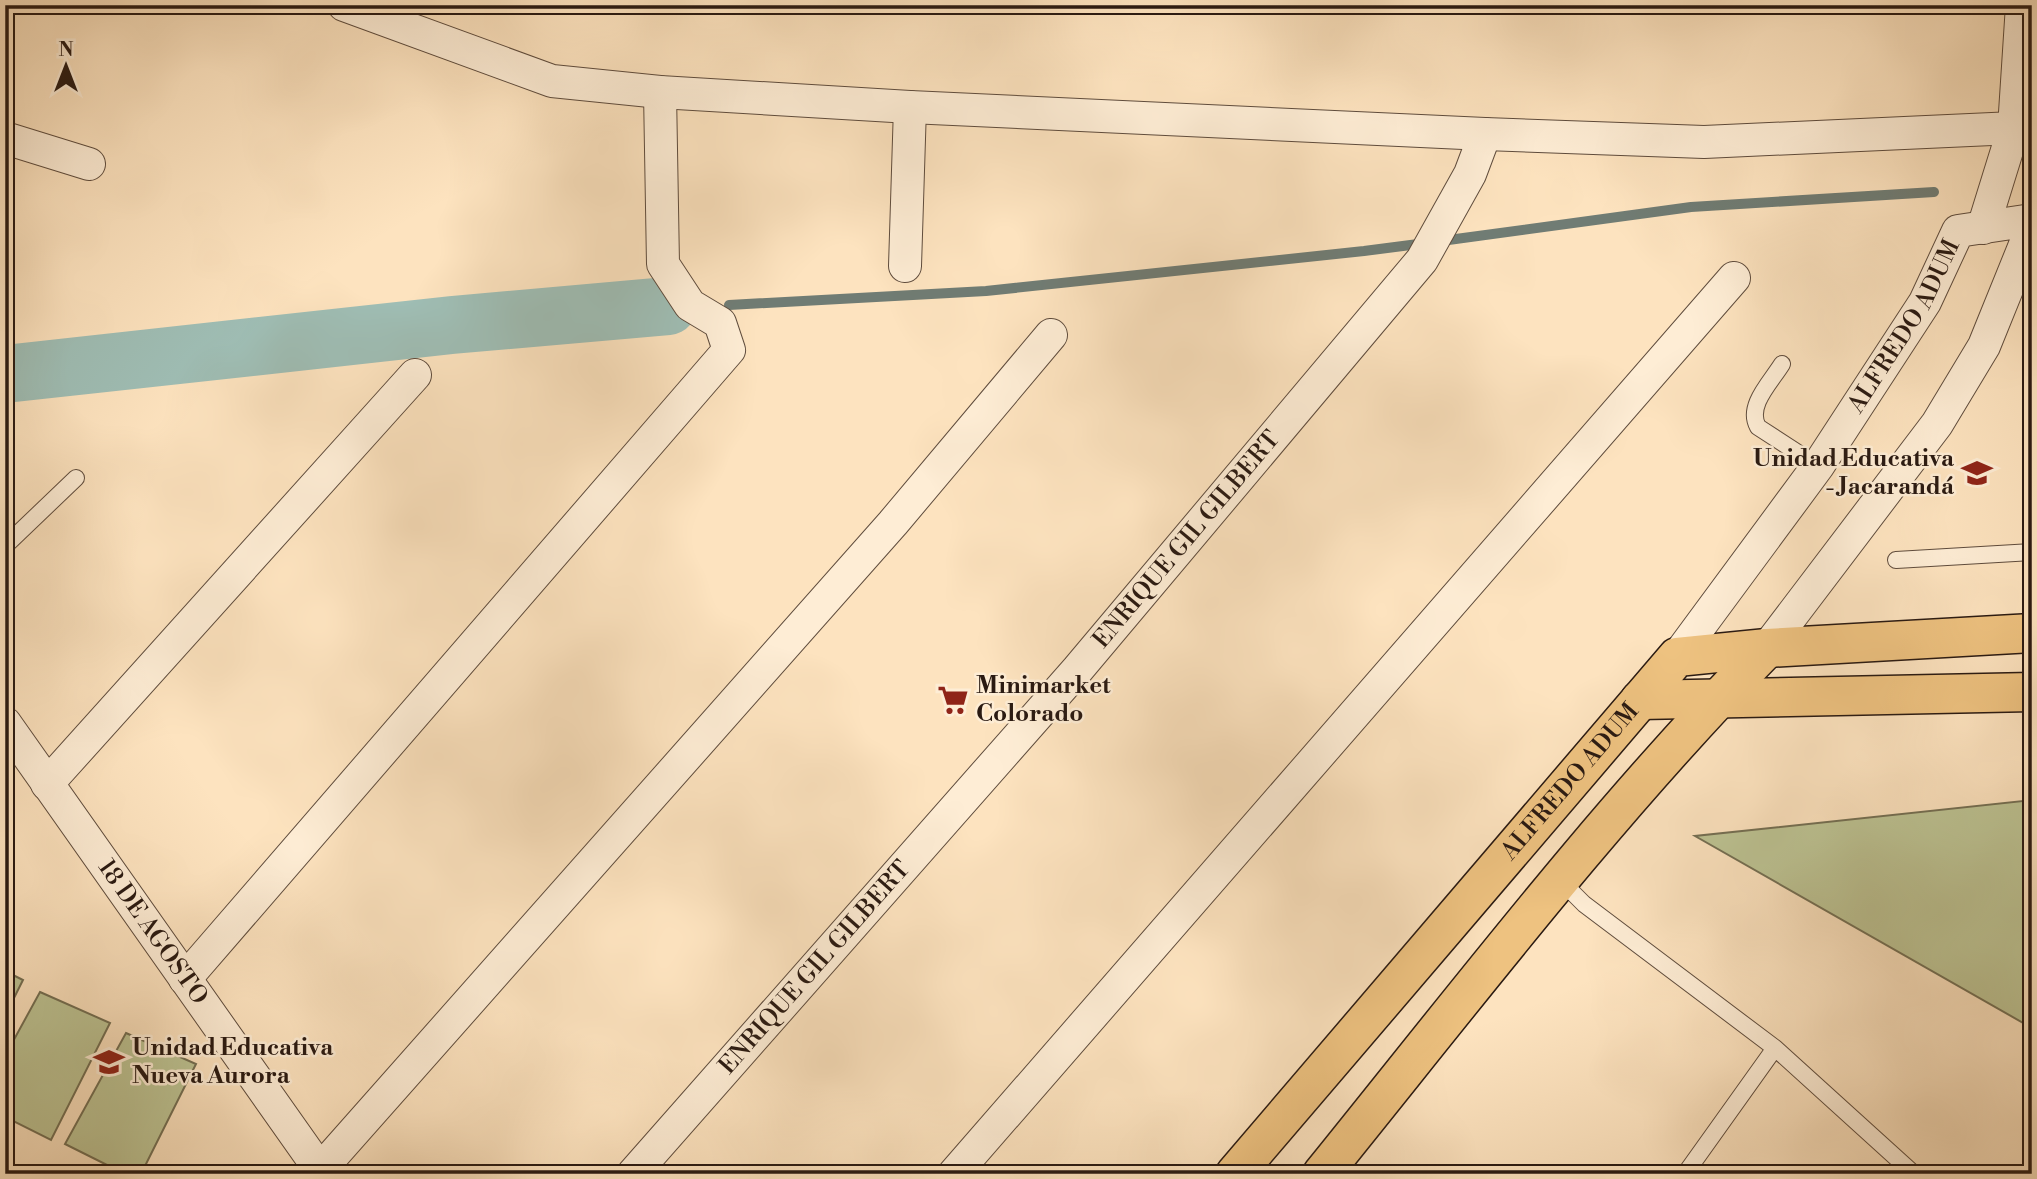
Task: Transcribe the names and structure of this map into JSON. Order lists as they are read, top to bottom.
{
  "streets": {
    "main road": ["ALFREDO ADUM"],
    "street": ["ENRIQUE GIL GILBERT", "18 DE AGOSTO"]
  },
  "places": {
    "school or university": ["Unidad Educativa - Jacarandá", "Unidad Educativa Nueva Aurora"],
    "supermarket": ["Minimarket Colorado"]
  },
  "north": "top"
}
